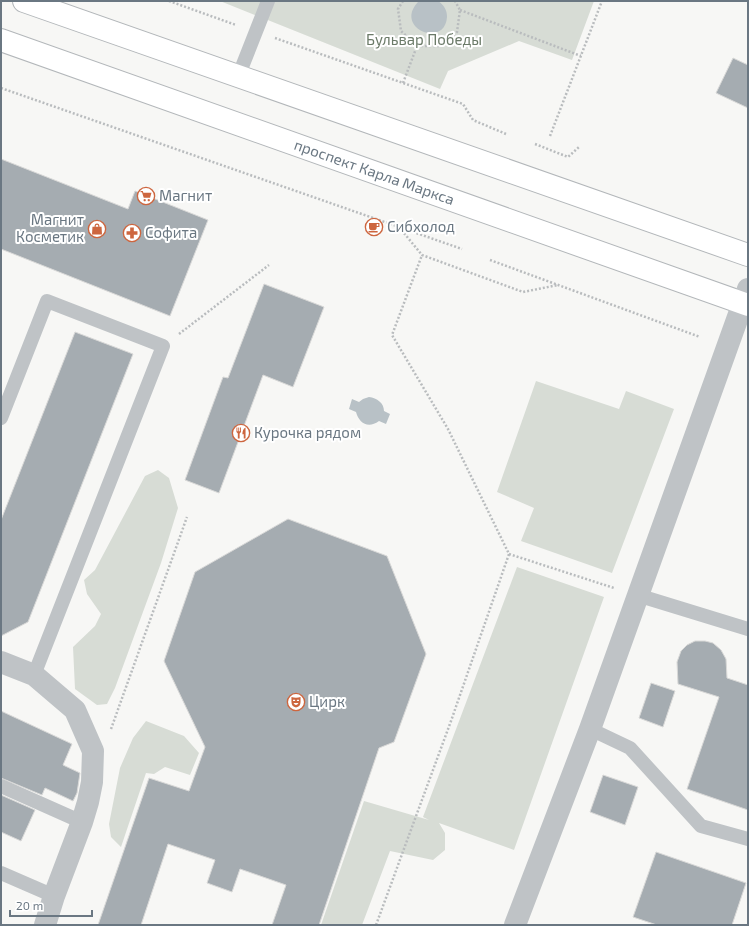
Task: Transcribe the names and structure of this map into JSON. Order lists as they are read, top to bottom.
{
  "streets": {
    "main road": ["проспект Карла Маркса"]
  },
  "parks": ["Бульвар Победы"],
  "places": {
    "supermarket": ["Магнит"],
    "cafe": ["Сибхолод"],
    "shop": ["Магнит Косметик"],
    "pharmacy": ["Софита"],
    "restaurant": ["Курочка рядом"],
    "theatre": ["Цирк"]
  },
  "scale_bar": "20 m"
}
